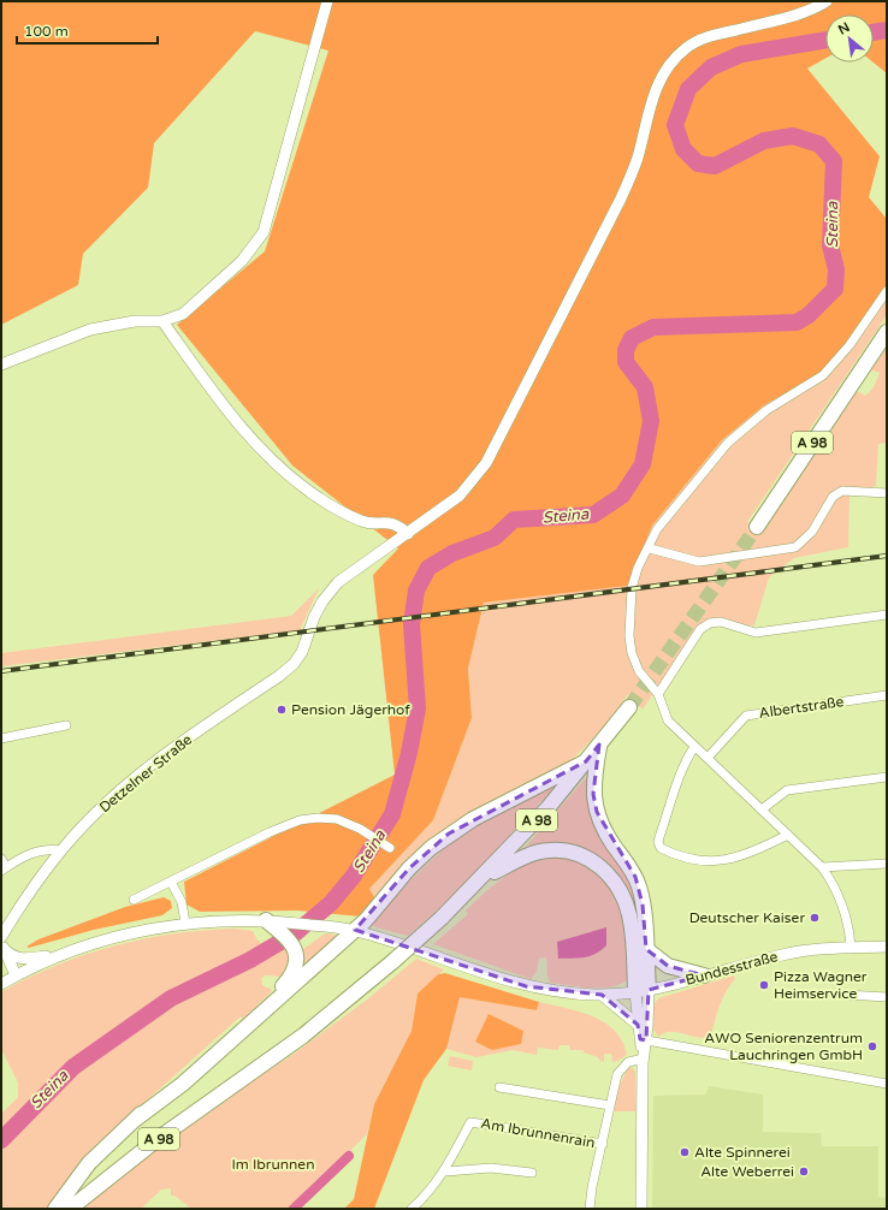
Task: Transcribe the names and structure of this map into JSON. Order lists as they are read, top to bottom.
{
  "streets": {
    "highway": ["A 98"],
    "main road": ["Detzelner Straße", "Bundesstraße"],
    "street": ["Albertstraße", "Am Ibrunnenrain"]
  },
  "water": ["Steina"],
  "parks": ["Im Ibrunnen"],
  "places": [
    "Pension Jägerhof",
    "Deutscher Kaiser",
    "Pizza Wagner Heimservice",
    "AWO Seniorenzentrum Lauchringen GmbH",
    "Alte Spinnerei",
    "Alte Weberrei"
  ],
  "scale_bar": "100 m",
  "north": "top left"
}
